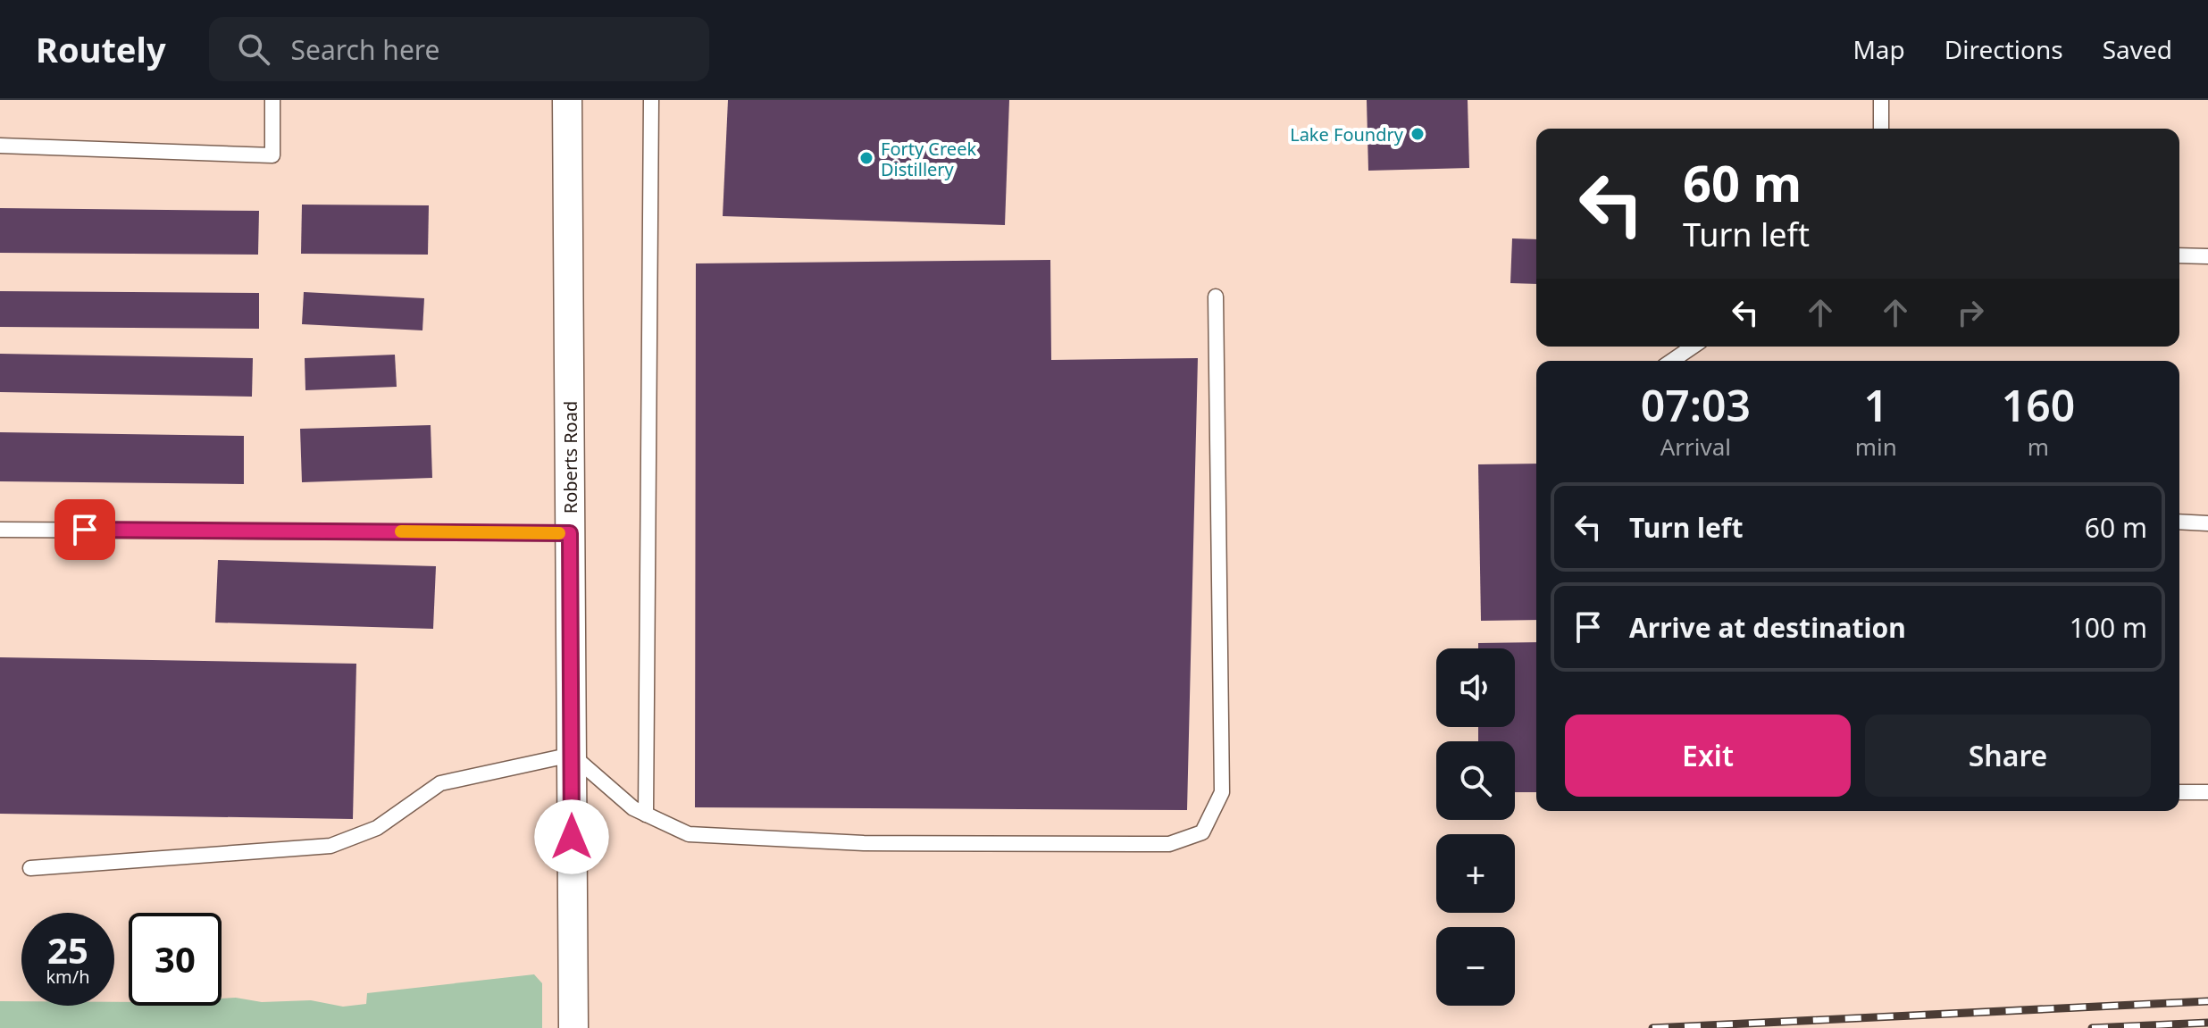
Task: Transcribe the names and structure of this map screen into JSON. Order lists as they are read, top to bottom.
{
  "streets": {
    "street": ["Roberts Road"]
  },
  "places": ["Lake Foundry", "Forty Creek Distillery"],
  "page": {
    "header": "Routely",
    "search": "Search here",
    "nav": ["Map", "Directions", "Saved"],
    "turn": ["60 m", "Turn left"],
    "eta": [
      "07:03",
      "Arrival",
      "1",
      "min",
      "160",
      "m"
    ],
    "list": [
      {
        "name": "Turn left",
        "value": "60 m"
      },
      {
        "name": "Arrive at destination",
        "value": "100 m"
      }
    ],
    "map_buttons": ["+", "−"],
    "buttons": ["Exit", "Share"],
    "speed": "25 km/h",
    "limit": "30"
  }
}
